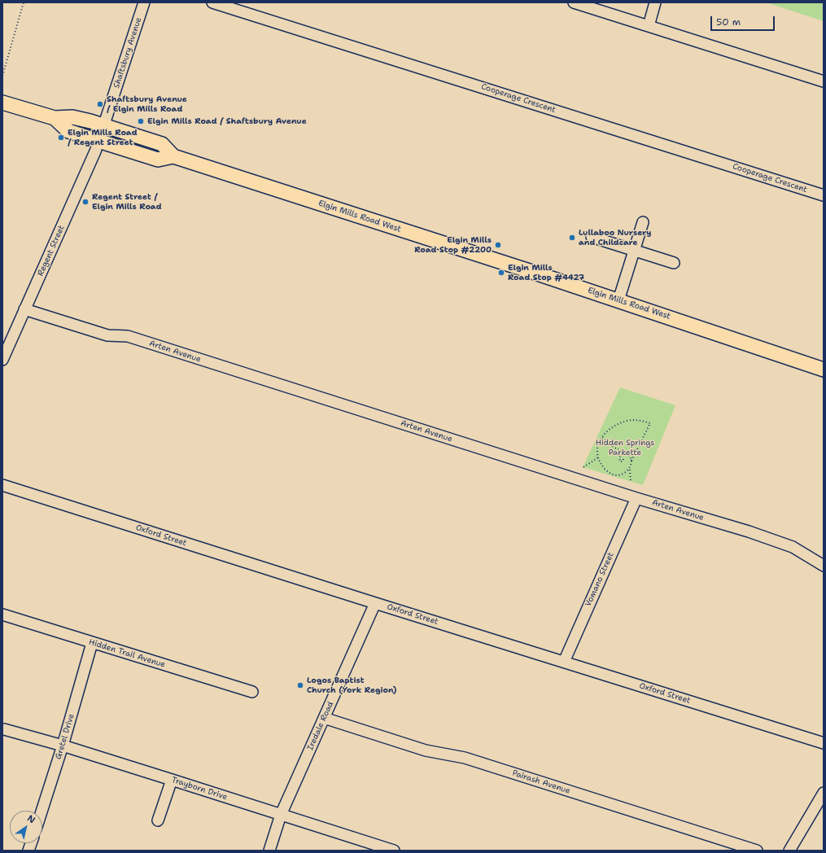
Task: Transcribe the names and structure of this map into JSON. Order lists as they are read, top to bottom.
{
  "streets": {
    "main road": ["Elgin Mills Road West"],
    "street": [
      "Shaftsbury Avenue",
      "Cooperage Crescent",
      "Regent Street",
      "Arten Avenue",
      "Oxford Street",
      "Vomano Street",
      "Hidden Trail Avenue",
      "Iredale Road",
      "Gretel Drive",
      "Pairash Avenue",
      "Trayborn Drive"
    ]
  },
  "crossings": [
    ["Shaftsbury Avenue", "Elgin Mills Road West"],
    ["Shaftsbury Avenue", "Regent Street"],
    ["Elgin Mills Road West", "Regent Street"],
    ["Regent Street", "Arten Avenue"],
    ["Arten Avenue", "Vomano Street"],
    ["Oxford Street", "Vomano Street"],
    ["Oxford Street", "Iredale Road"],
    ["Hidden Trail Avenue", "Gretel Drive"],
    ["Iredale Road", "Pairash Avenue"],
    ["Iredale Road", "Trayborn Drive"],
    ["Gretel Drive", "Trayborn Drive"]
  ],
  "parks": ["Hidden Springs Parkette"],
  "places": [
    "Shaftsbury Avenue / Elgin Mills Road",
    "Elgin Mills Road / Shaftsbury Avenue",
    "Elgin Mills Road / Regent Street",
    "Regent Street / Elgin Mills Road",
    "Lullaboo Nursery and Childcare",
    "Elgin Mills Road Stop #2200",
    "Elgin Mills Road Stop #4427",
    "Logos Baptist Church (York Region)"
  ],
  "scale_bar": "50 m",
  "north": "top right"
}
